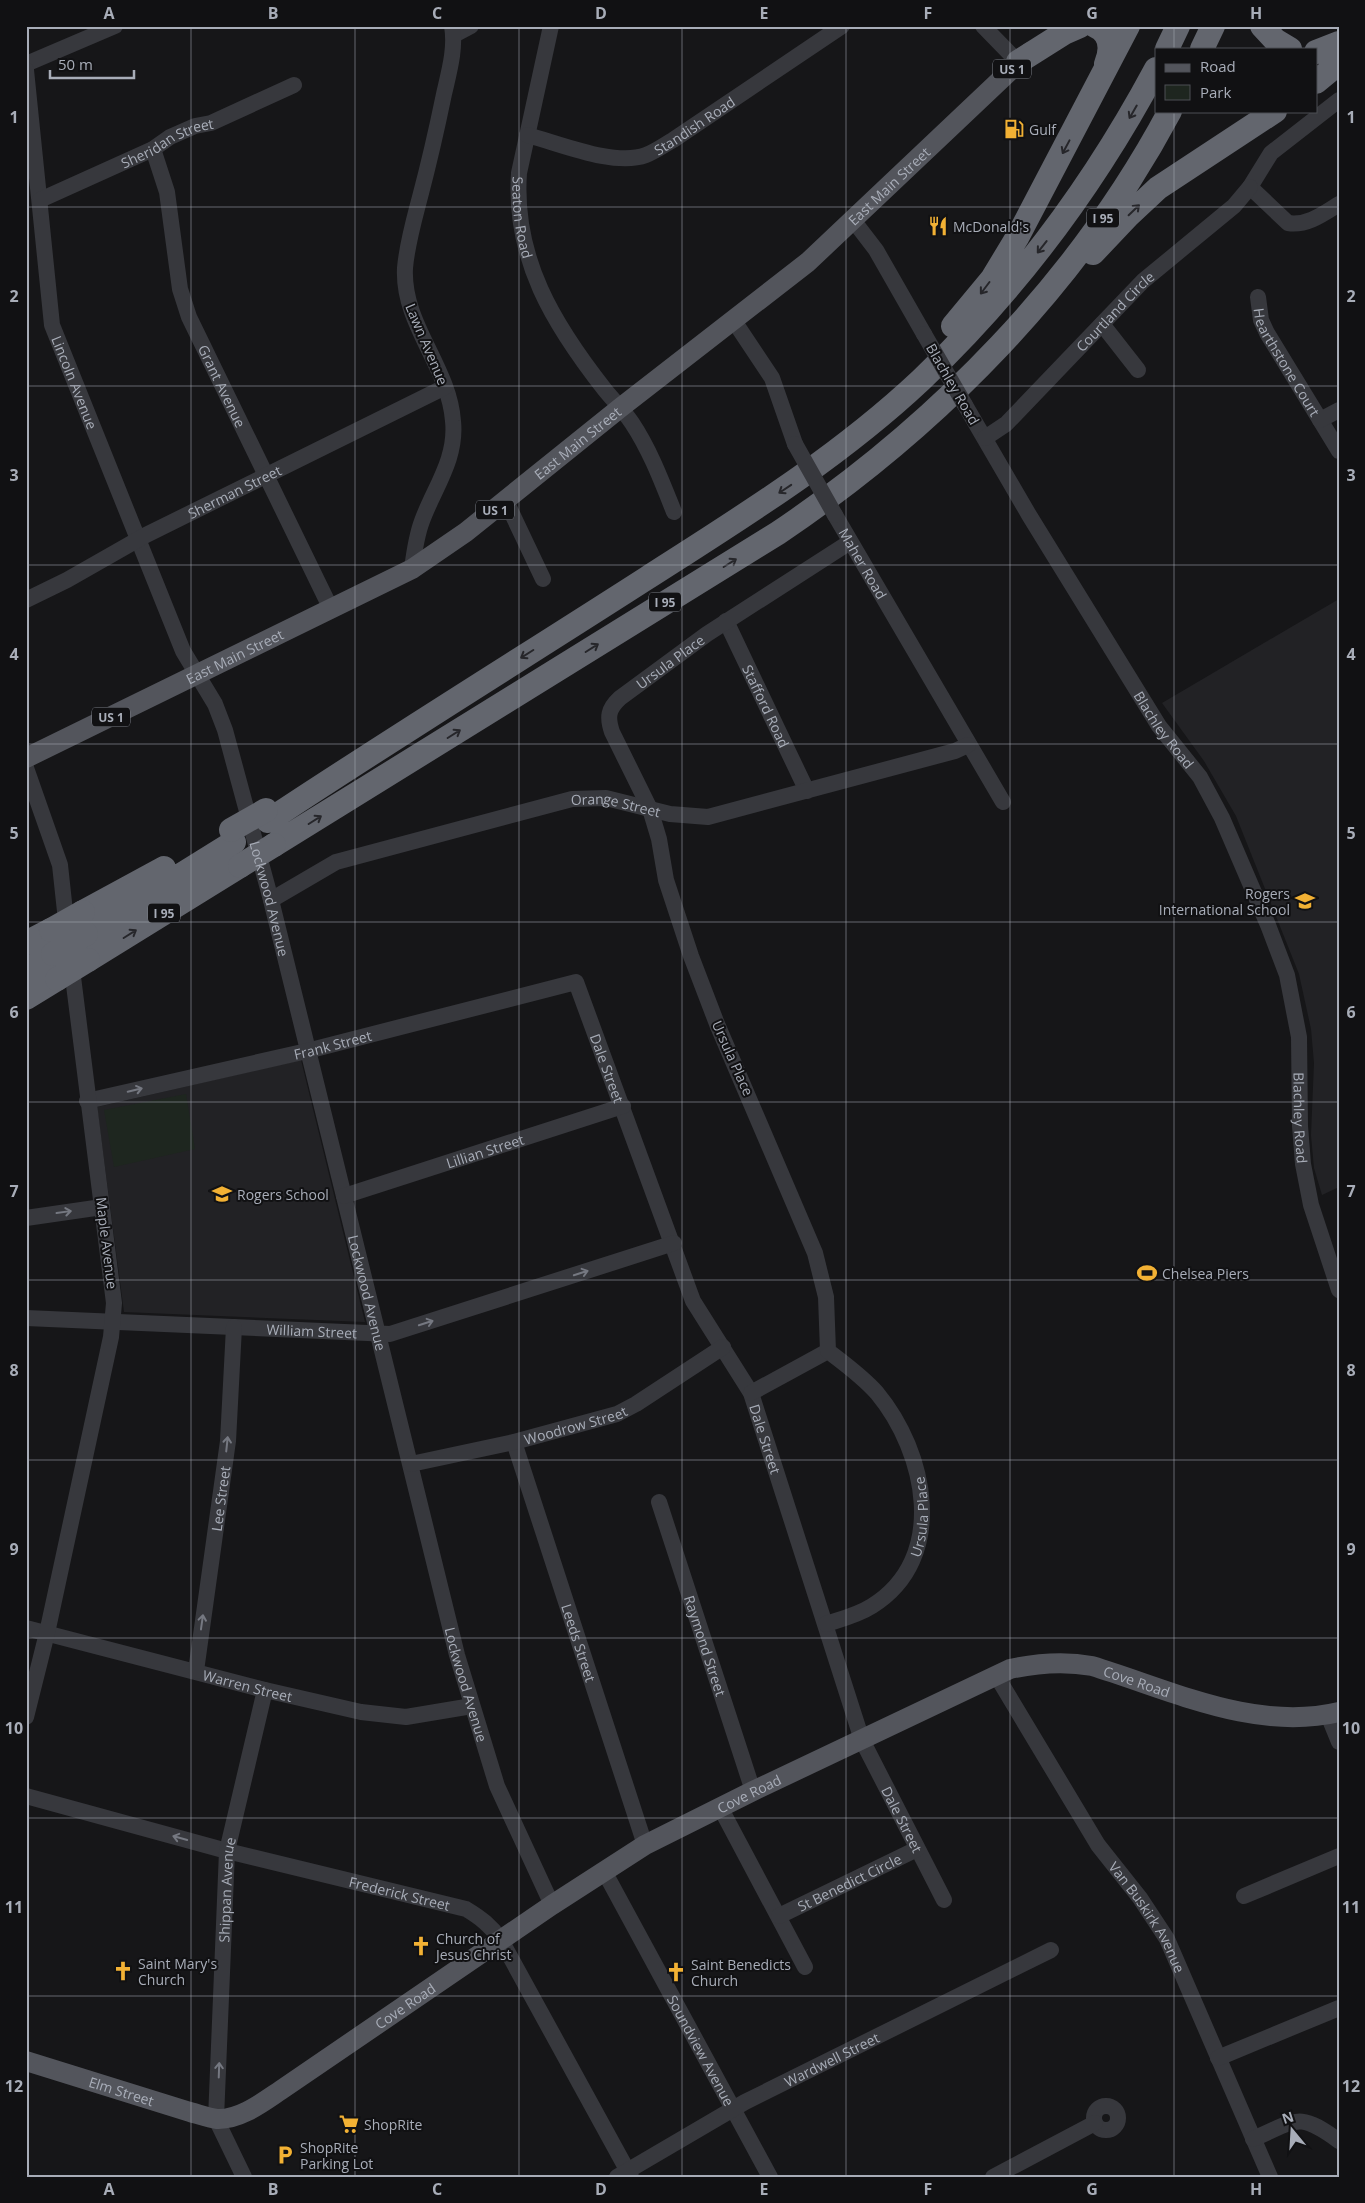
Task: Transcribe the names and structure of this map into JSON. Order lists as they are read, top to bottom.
{
  "streets": {
    "highway": ["I 95"],
    "main road": [
      "US 1",
      "East Main Street",
      "Cove Road",
      "Elm Street"
    ],
    "street": [
      "Standish Road",
      "Sheridan Street",
      "Seaton Road",
      "Courtland Circle",
      "Lawn Avenue",
      "Hearthstone Court",
      "Lincoln Avenue",
      "Blachley Road",
      "Grant Avenue",
      "Sherman Street",
      "Maher Road",
      "Ursula Place",
      "Stafford Road",
      "Orange Street",
      "Lockwood Avenue",
      "Frank Street",
      "Dale Street",
      "Lillian Street",
      "Maple Avenue",
      "William Street",
      "Woodrow Street",
      "Lee Street",
      "Leeds Street",
      "Raymond Street",
      "Warren Street",
      "St Benedict Circle",
      "Shippan Avenue",
      "Frederick Street",
      "Van Buskirk Avenue",
      "Soundview Avenue",
      "Wardwell Street"
    ]
  },
  "crossings": [
    ["Standish Road", "Seaton Road"],
    ["Sheridan Street", "Lincoln Avenue"],
    ["Sheridan Street", "Grant Avenue"],
    ["East Main Street", "Seaton Road"],
    ["East Main Street", "Lawn Avenue"],
    ["East Main Street", "Lincoln Avenue"],
    ["East Main Street", "Blachley Road"],
    ["East Main Street", "Grant Avenue"],
    ["East Main Street", "Maher Road"],
    ["East Main Street", "Lockwood Avenue"],
    ["Courtland Circle", "Blachley Road"],
    ["Lawn Avenue", "Sherman Street"],
    ["Lincoln Avenue", "Sherman Street"],
    ["Lincoln Avenue", "Lockwood Avenue"],
    ["Grant Avenue", "Sherman Street"],
    ["Maher Road", "Ursula Place"],
    ["Maher Road", "Orange Street"],
    ["Ursula Place", "Stafford Road"],
    ["Ursula Place", "Orange Street"],
    ["Ursula Place", "Dale Street"],
    ["Stafford Road", "Orange Street"],
    ["Orange Street", "Lockwood Avenue"],
    ["Lockwood Avenue", "Frank Street"],
    ["Lockwood Avenue", "Lillian Street"],
    ["Lockwood Avenue", "William Street"],
    ["Lockwood Avenue", "Woodrow Street"],
    ["Lockwood Avenue", "Cove Road"],
    ["Lockwood Avenue", "Warren Street"],
    ["Frank Street", "Dale Street"],
    ["Frank Street", "Maple Avenue"],
    ["Dale Street", "Lillian Street"],
    ["Dale Street", "William Street"],
    ["Dale Street", "Woodrow Street"],
    ["Dale Street", "Cove Road"],
    ["Dale Street", "St Benedict Circle"],
    ["Maple Avenue", "William Street"],
    ["Maple Avenue", "Warren Street"],
    ["William Street", "Lee Street"],
    ["Woodrow Street", "Leeds Street"],
    ["Lee Street", "Warren Street"],
    ["Leeds Street", "Cove Road"],
    ["Raymond Street", "Cove Road"],
    ["Cove Road", "St Benedict Circle"],
    ["Cove Road", "Shippan Avenue"],
    ["Cove Road", "Frederick Street"],
    ["Cove Road", "Van Buskirk Avenue"],
    ["Cove Road", "Soundview Avenue"],
    ["Cove Road", "Elm Street"],
    ["Warren Street", "Shippan Avenue"],
    ["Shippan Avenue", "Frederick Street"],
    ["Shippan Avenue", "Elm Street"],
    ["Frederick Street", "Wardwell Street"],
    ["Soundview Avenue", "Wardwell Street"]
  ],
  "one_way": [
    "Frank Street",
    "William Street",
    "Lee Street",
    "Shippan Avenue"
  ],
  "places": {
    "fuel station": ["Gulf"],
    "restaurant": ["McDonald's"],
    "school or university": ["Rogers International School", "Rogers School"],
    "sports": ["Chelsea Piers"],
    "church": ["Church of Jesus Christ", "Saint Mary's Church", "Saint Benedicts Church"],
    "supermarket": ["ShopRite"],
    "parking": ["ShopRite Parking Lot"]
  },
  "legend": ["Road", "Park"],
  "scale_bar": "50 m",
  "north": "top",
  "grid": {
    "columns": [
      "A",
      "B",
      "C",
      "D",
      "E",
      "F",
      "G",
      "H"
    ],
    "rows": [
      "1",
      "2",
      "3",
      "4",
      "5",
      "6",
      "7",
      "8",
      "9",
      "10",
      "11",
      "12"
    ]
  }
}
